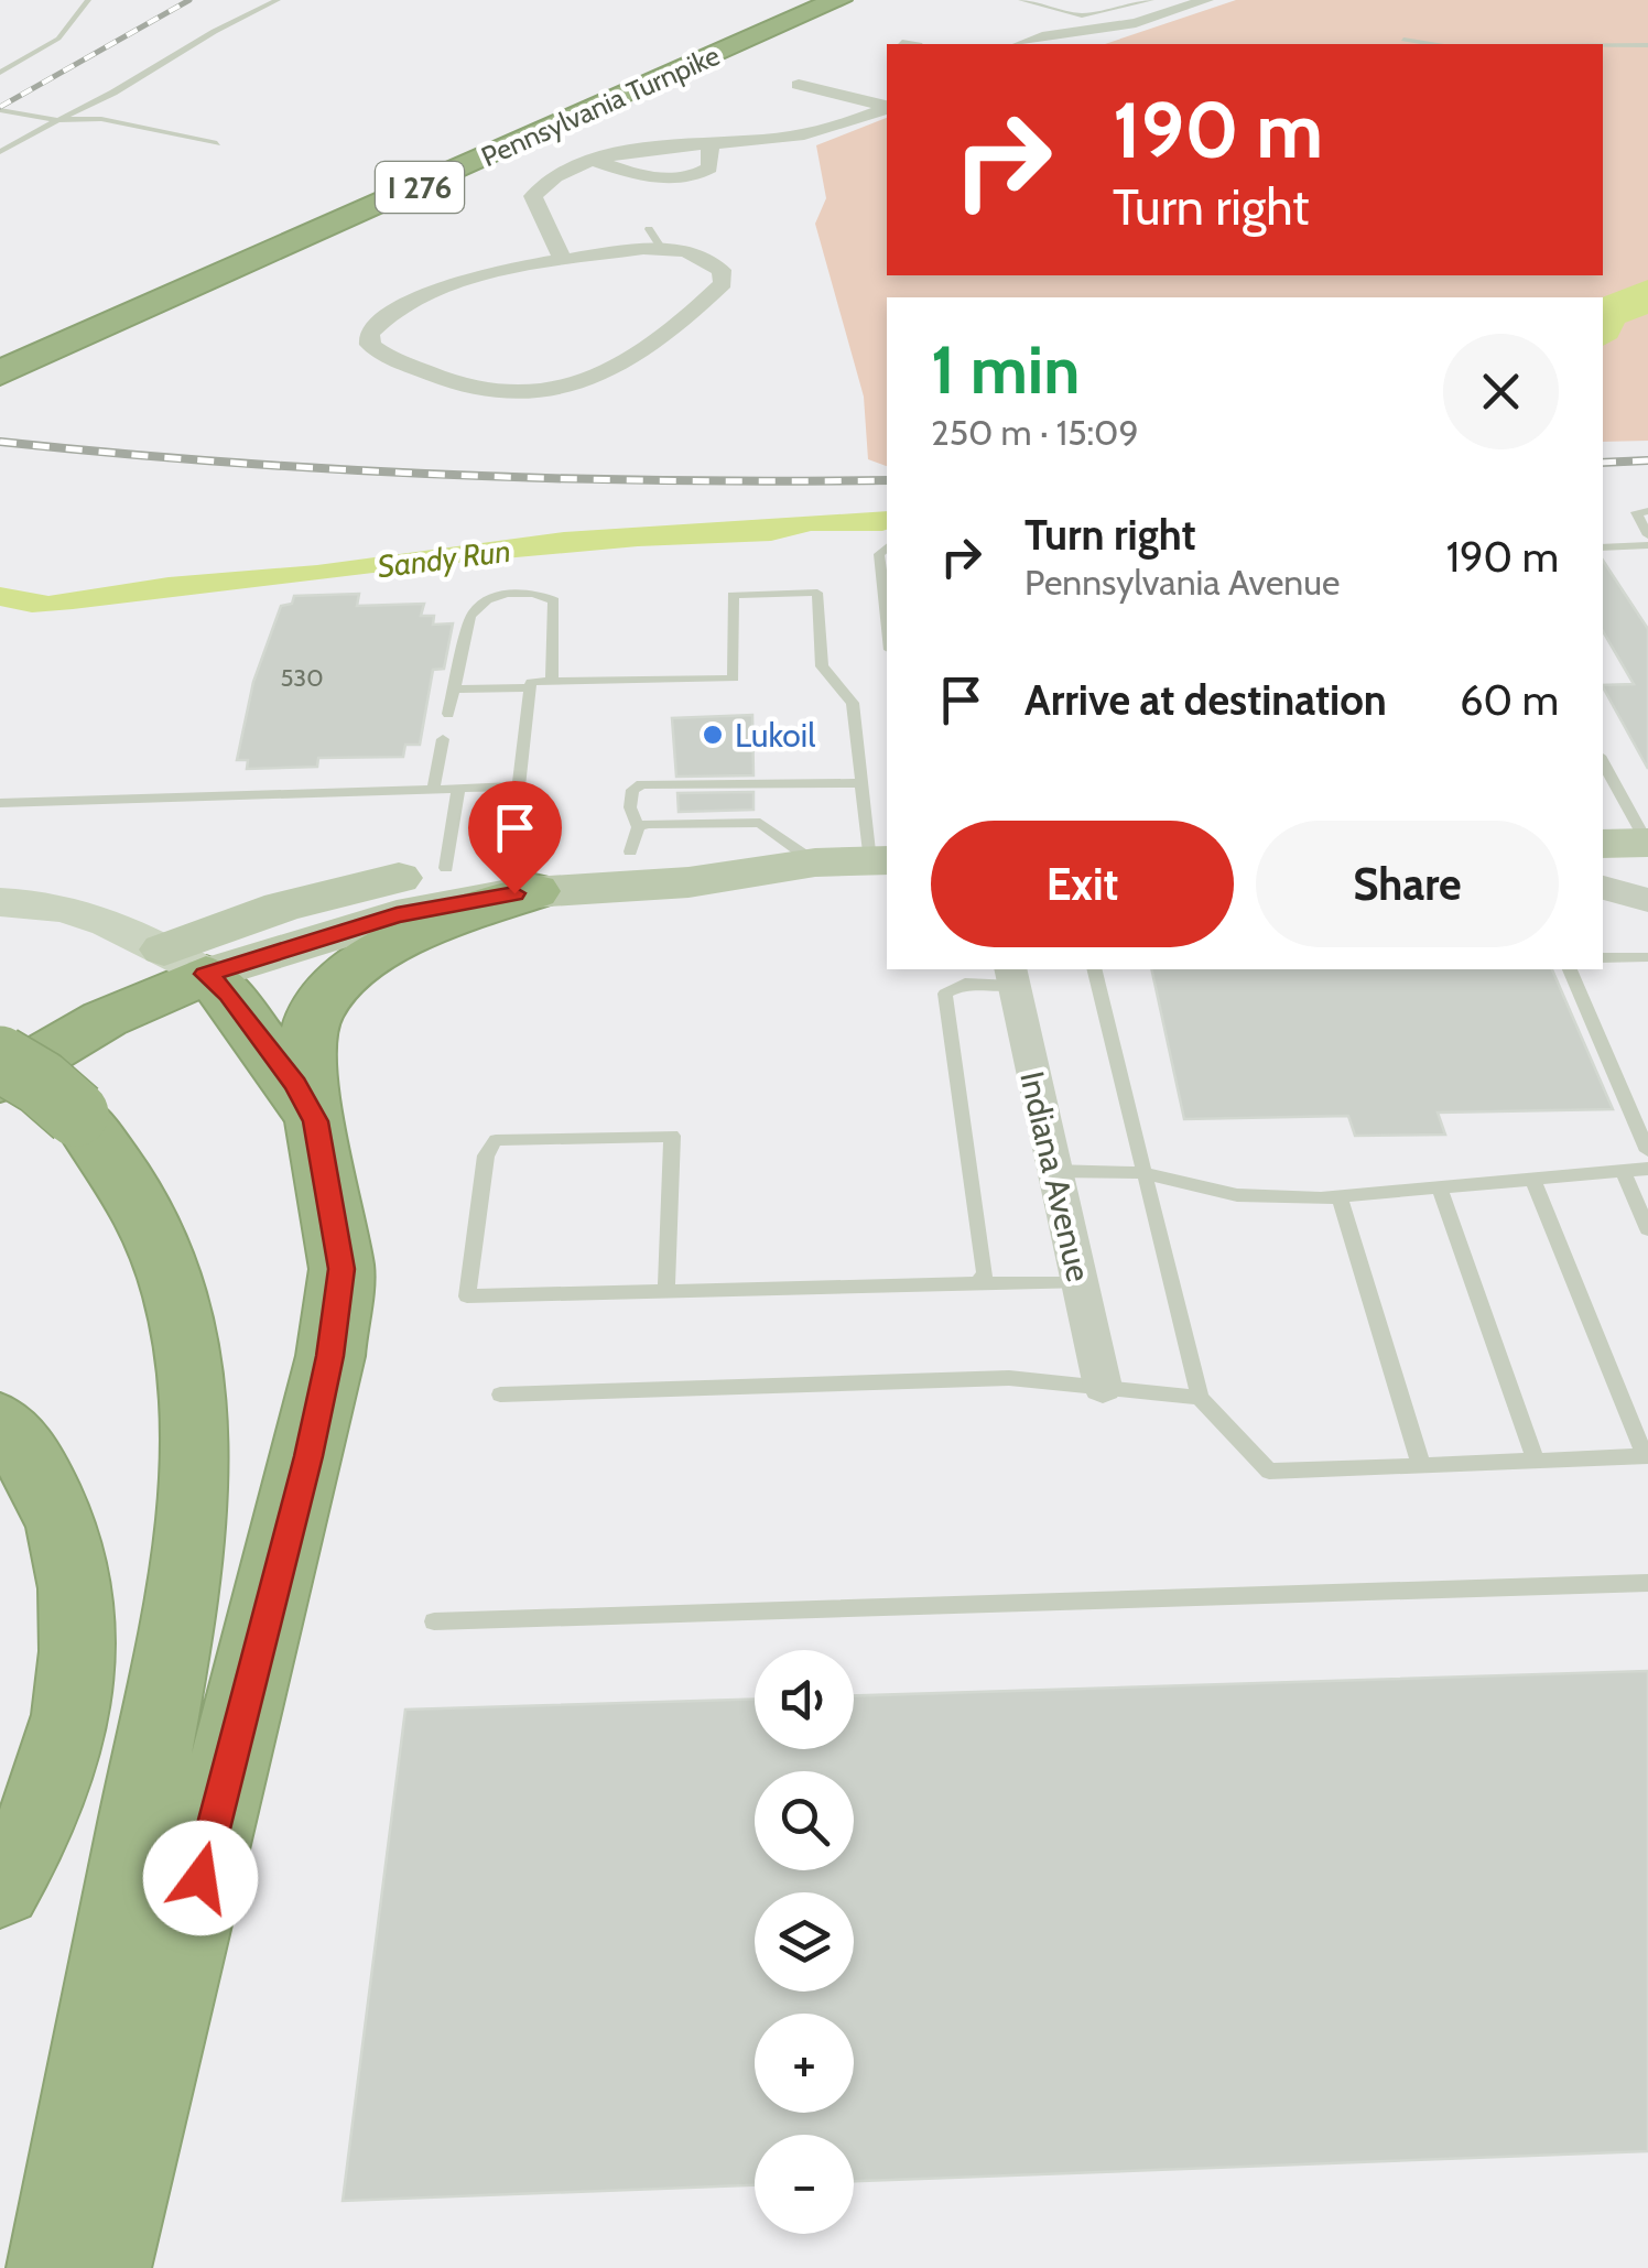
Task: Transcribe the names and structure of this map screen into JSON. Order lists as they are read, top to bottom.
{
  "streets": {
    "highway": ["Pennsylvania Turnpike", "I 276"],
    "street": ["Indiana Avenue"]
  },
  "water": ["Sandy Run"],
  "places": ["Lukoil"],
  "house_numbers": ["530"],
  "page": {
    "turn": ["190 m", "Turn right"],
    "heading": ["1 min", "250 m · 15:09"],
    "list": [
      {
        "name": "Turn right",
        "note": "Pennsylvania Avenue",
        "value": "190 m"
      },
      {
        "name": "Arrive at destination",
        "value": "60 m"
      }
    ],
    "buttons": ["Exit", "Share"],
    "map_buttons": ["+", "−"]
  }
}
